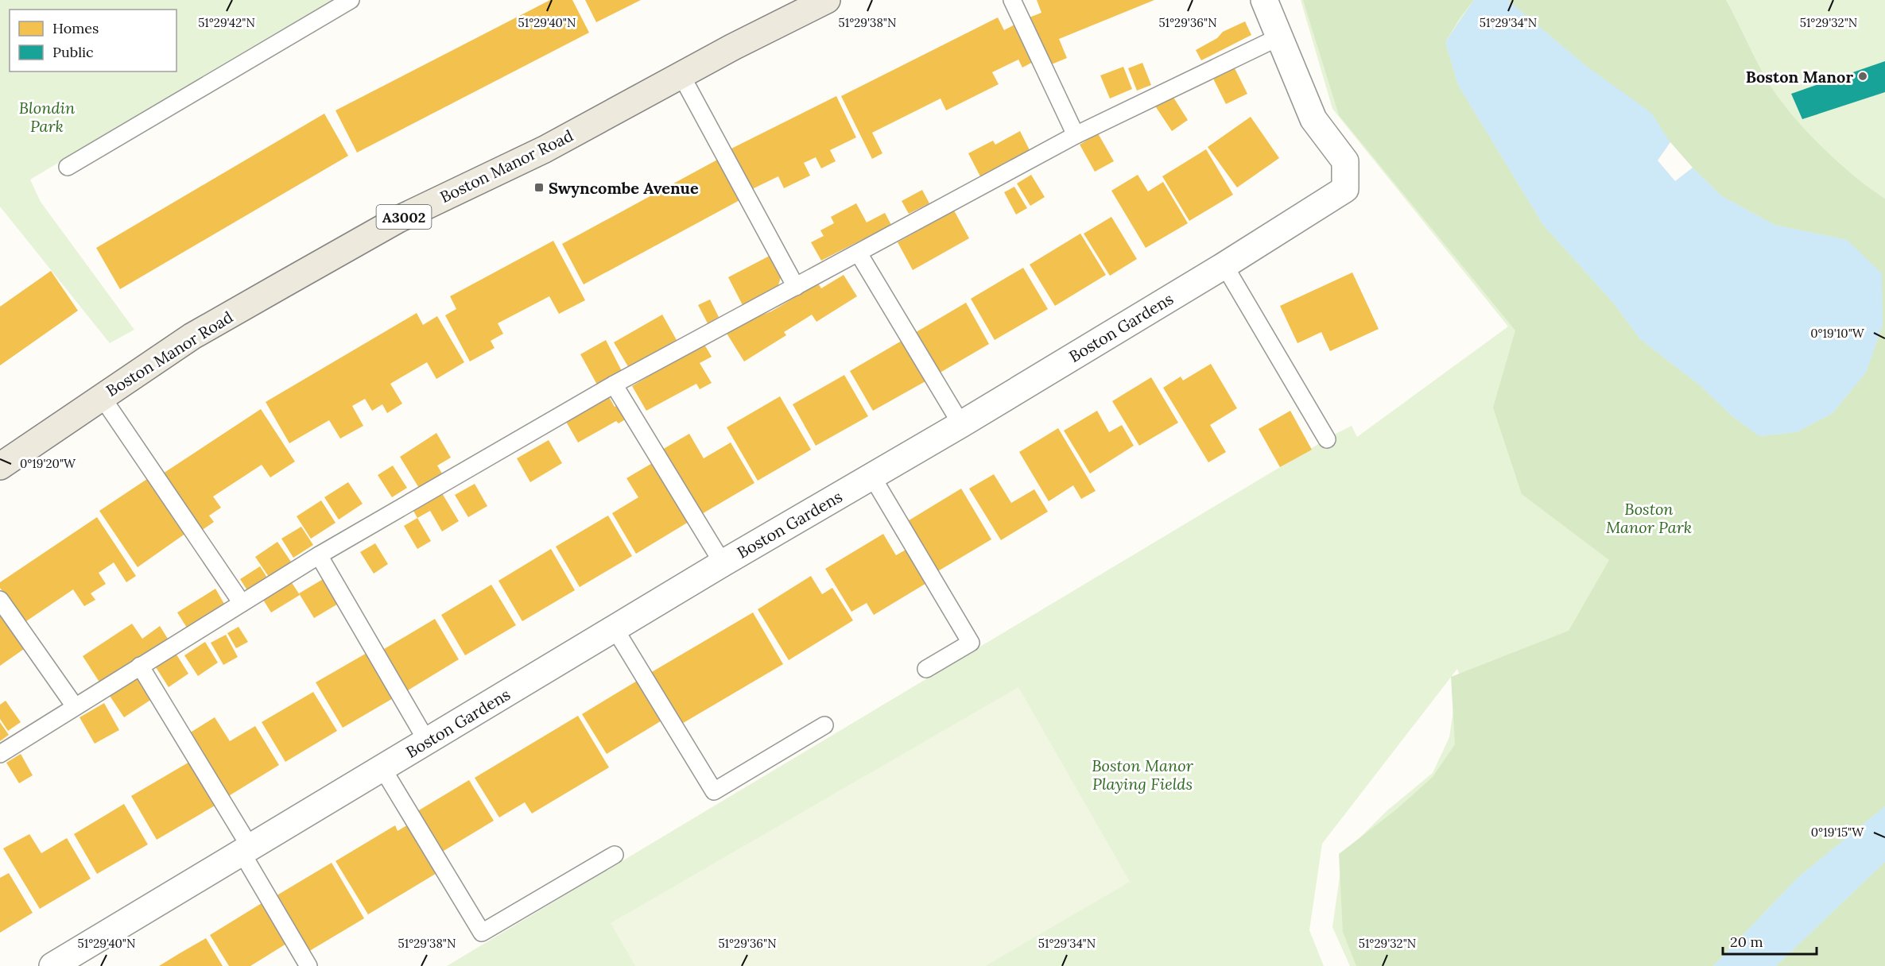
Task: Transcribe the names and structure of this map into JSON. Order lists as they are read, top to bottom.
{
  "streets": {
    "main road": ["Boston Manor Road", "A3002"],
    "street": ["Boston Gardens"]
  },
  "parks": ["Blondin Park", "Boston Manor Park", "Boston Manor Playing Fields"],
  "places": {
    "other": ["Boston Manor"],
    "transit": ["Swyncombe Avenue"]
  },
  "legend": ["Homes", "Public"],
  "scale_bar": "20 m",
  "coordinates": [
    "51°29'42\"N",
    "51°29'40\"N",
    "51°29'38\"N",
    "51°29'36\"N",
    "51°29'34\"N",
    "51°29'32\"N",
    "0°19'10\"W",
    "0°19'20\"W",
    "0°19'15\"W"
  ]
}
